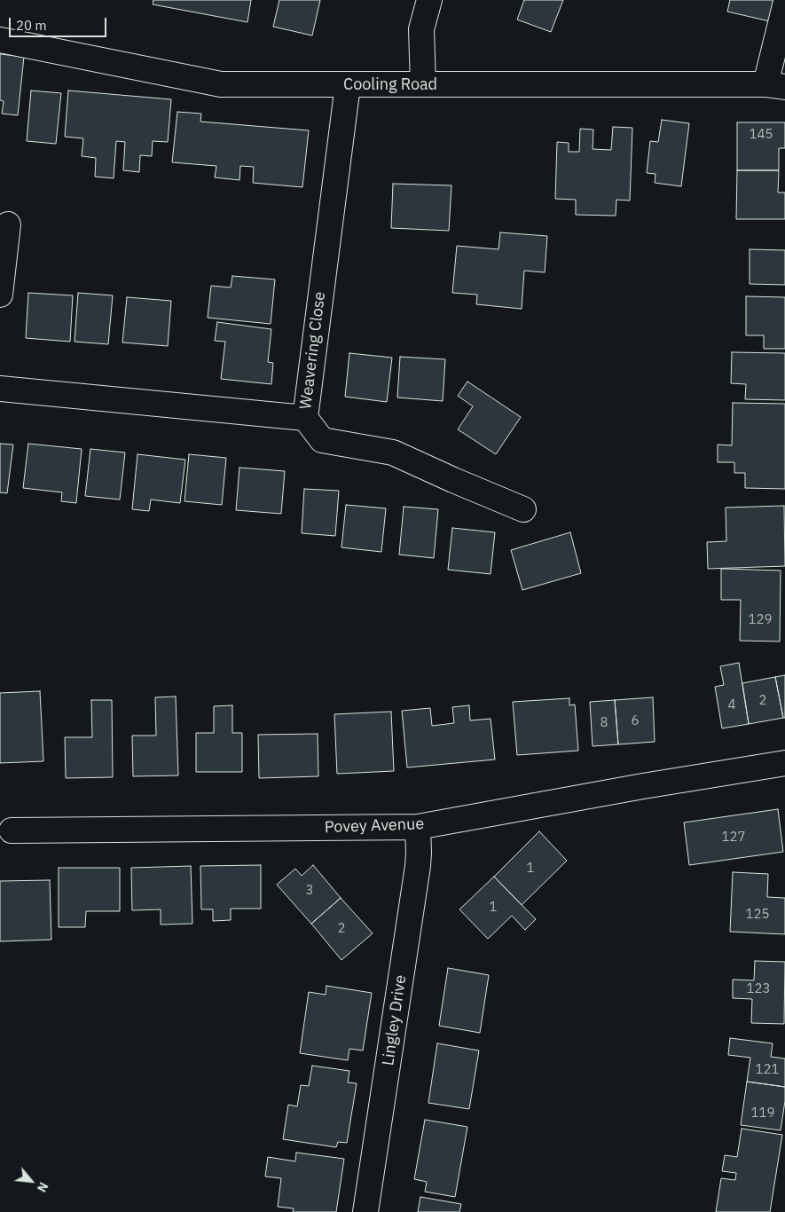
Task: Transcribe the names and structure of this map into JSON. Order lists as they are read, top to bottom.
{
  "streets": {
    "street": [
      "Cooling Road",
      "Weavering Close",
      "Povey Avenue",
      "Lingley Drive"
    ]
  },
  "crossings": [
    ["Cooling Road", "Weavering Close"],
    ["Povey Avenue", "Lingley Drive"]
  ],
  "house_numbers": [
    "145",
    "129",
    "2",
    "4",
    "6",
    "8",
    "127",
    "1",
    "3",
    "1",
    "125",
    "2",
    "123",
    "121",
    "119"
  ],
  "scale_bar": "20 m",
  "north": "bottom right"
}
